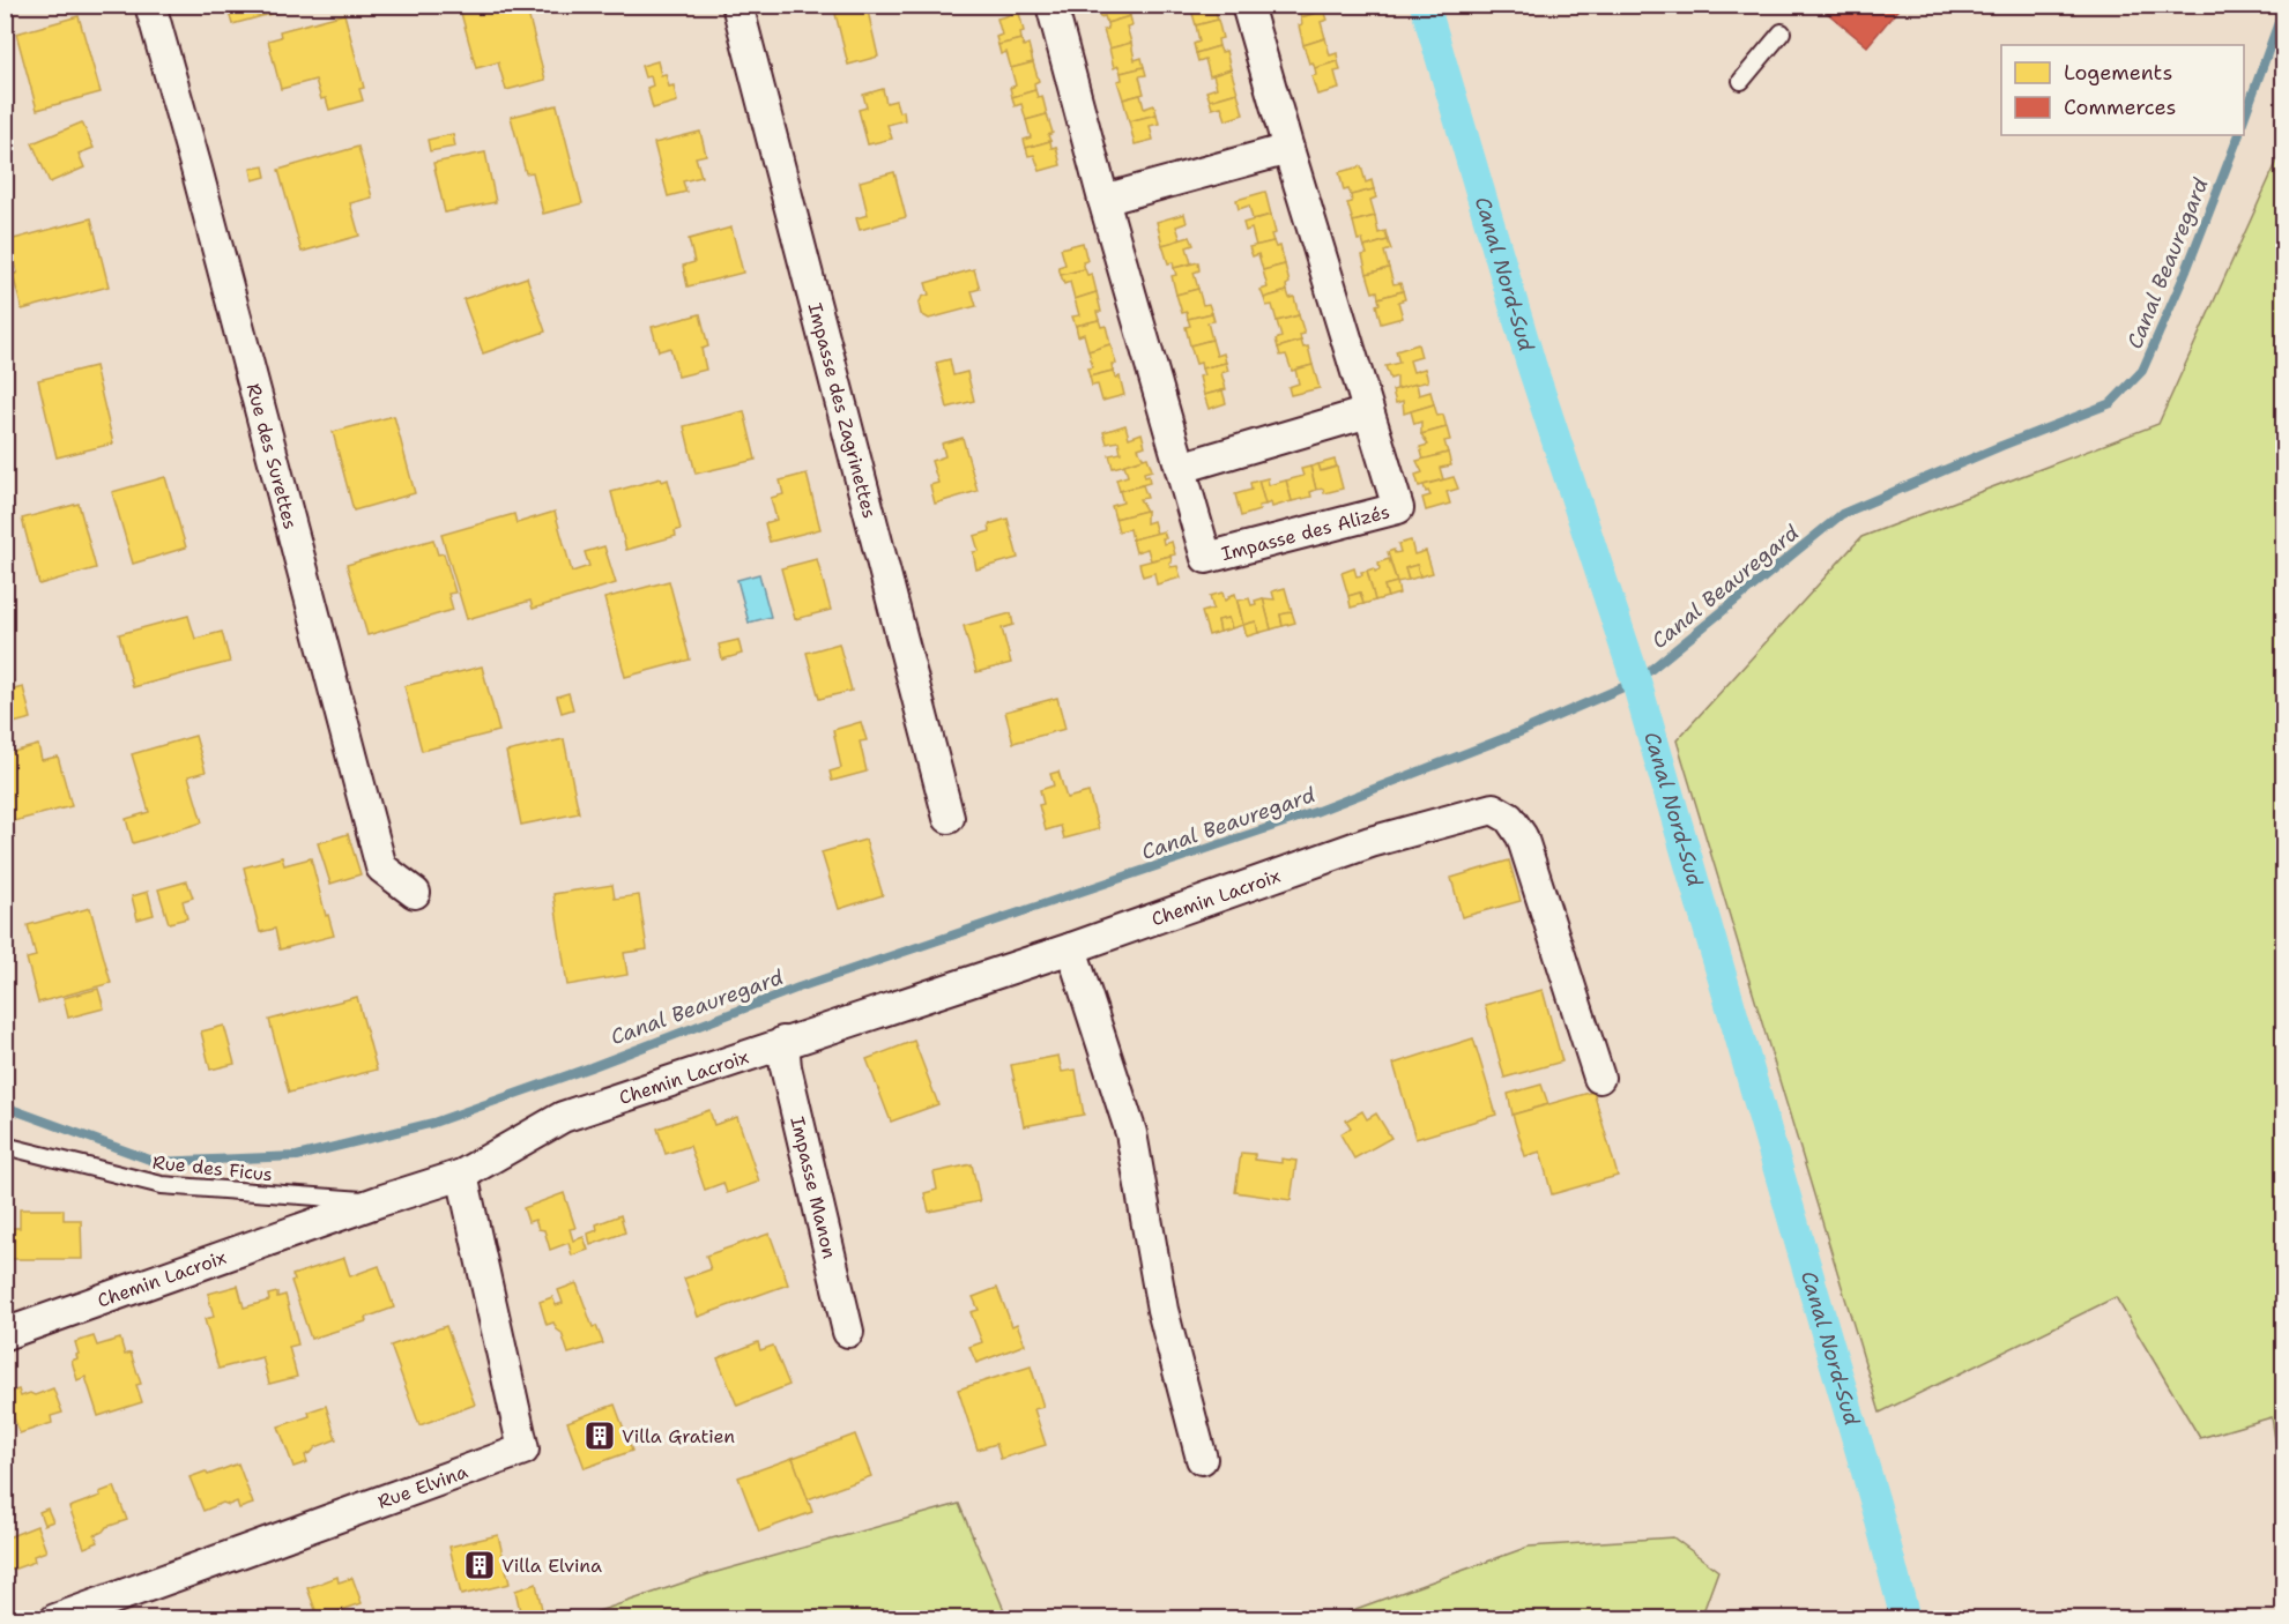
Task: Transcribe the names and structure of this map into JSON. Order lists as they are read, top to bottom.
{
  "streets": {
    "street": [
      "Impasse des Zagrinettes",
      "Rue des Surettes",
      "Impasse des Alizés",
      "Chemin Lacroix",
      "Impasse Manon",
      "Rue Elvina"
    ],
    "lane": ["Rue des Ficus"]
  },
  "crossings": [
    ["Chemin Lacroix", "Rue des Ficus"],
    ["Chemin Lacroix", "Impasse Manon"],
    ["Chemin Lacroix", "Rue Elvina"]
  ],
  "water": ["Canal Beauregard", "Canal Nord-Sud"],
  "places": {
    "building": ["Villa Gratien", "Villa Elvina"]
  },
  "legend": ["Logements", "Commerces"]
}
